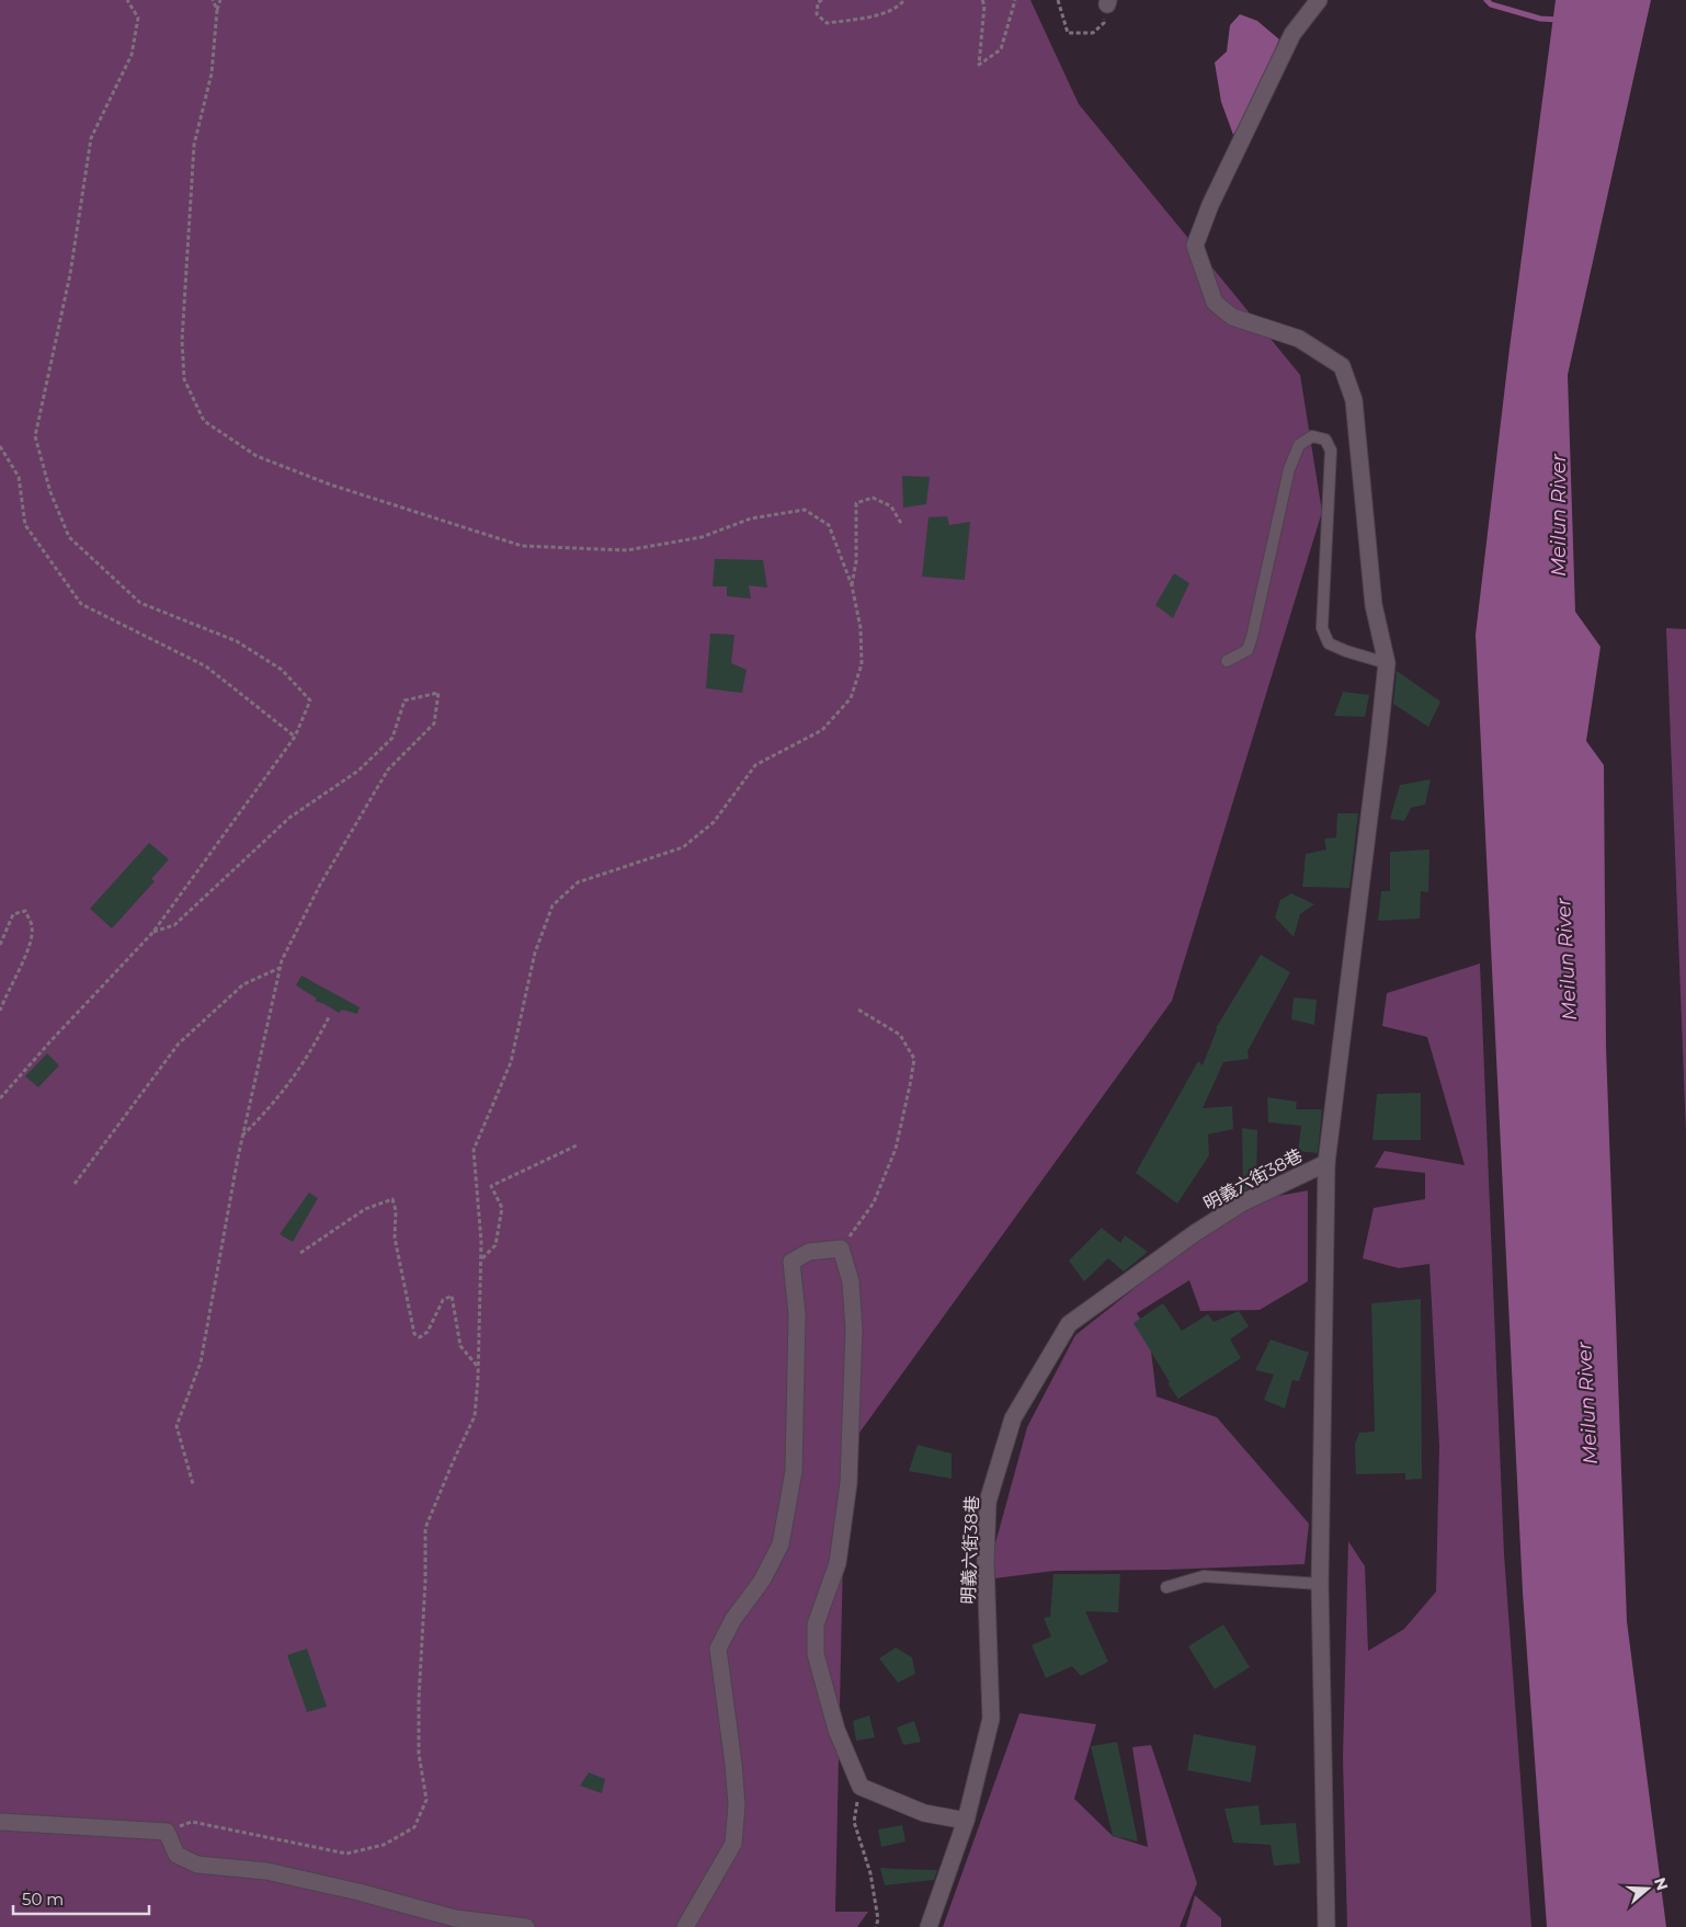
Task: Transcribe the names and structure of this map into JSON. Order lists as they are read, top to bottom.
{
  "streets": {
    "street": ["明義六街38巷"]
  },
  "water": ["Meilun River"],
  "scale_bar": "50 m",
  "north": "right"
}
